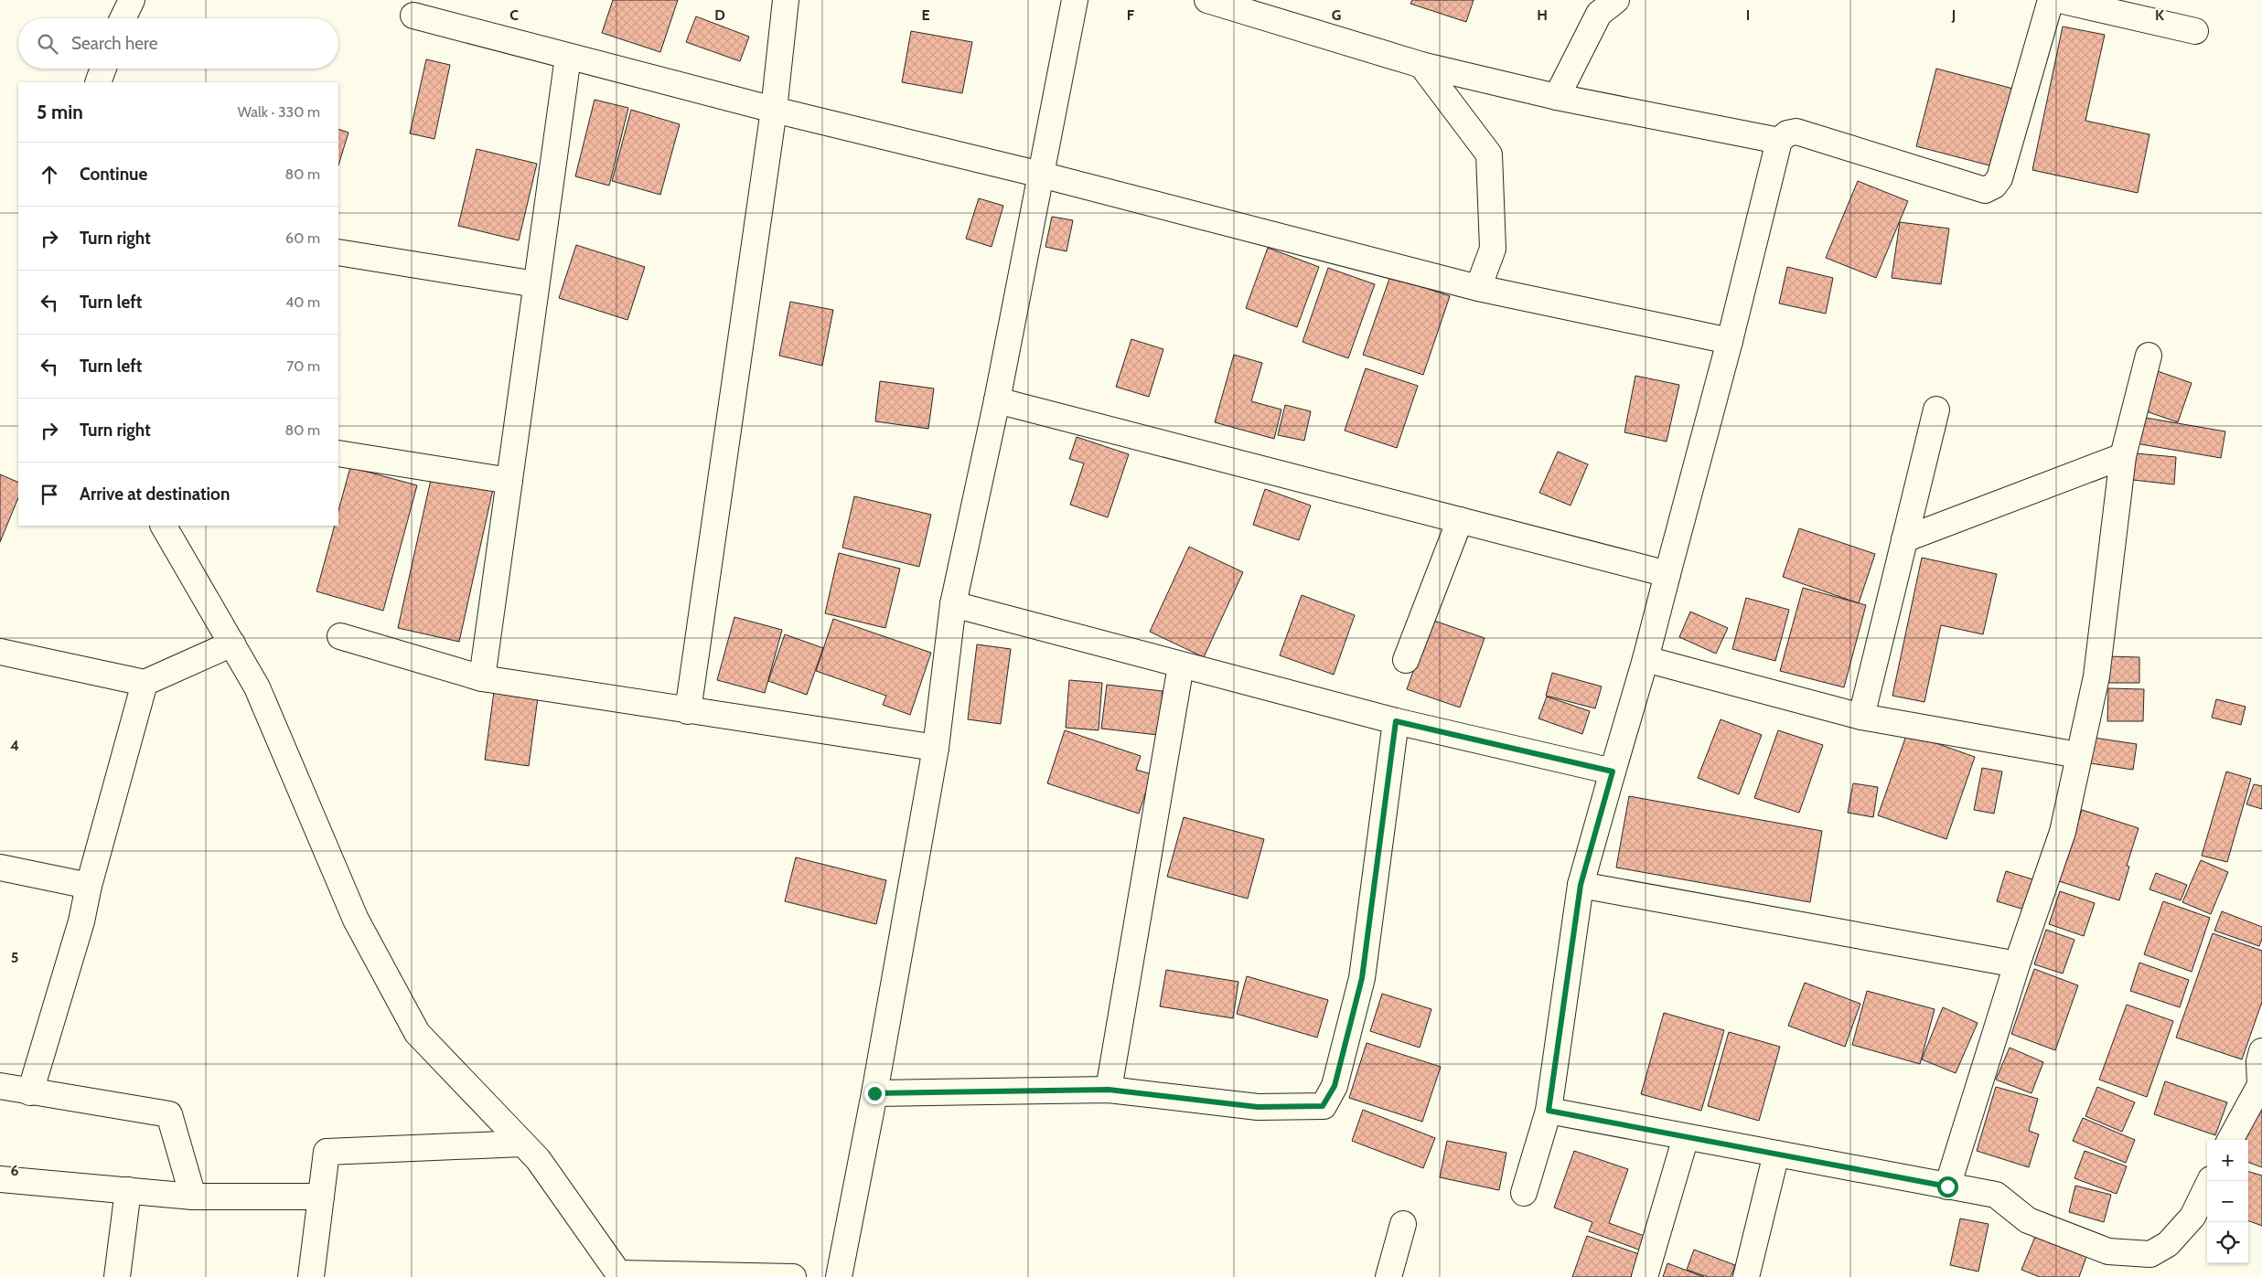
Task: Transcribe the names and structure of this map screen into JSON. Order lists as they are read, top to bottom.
{
  "page": {
    "search": "Search here",
    "heading": ["5 min", "Walk · 330 m"],
    "list": [
      ["Continue", "80 m"],
      ["Turn right", "60 m"],
      ["Turn left", "40 m"],
      ["Turn left", "70 m"],
      ["Turn right", "80 m"],
      "Arrive at destination"
    ],
    "map_buttons": ["+", "−"]
  },
  "grid": {
    "columns": [
      "C",
      "D",
      "E",
      "F",
      "G",
      "H",
      "I",
      "J",
      "K"
    ],
    "rows": ["4", "5", "6"]
  }
}
